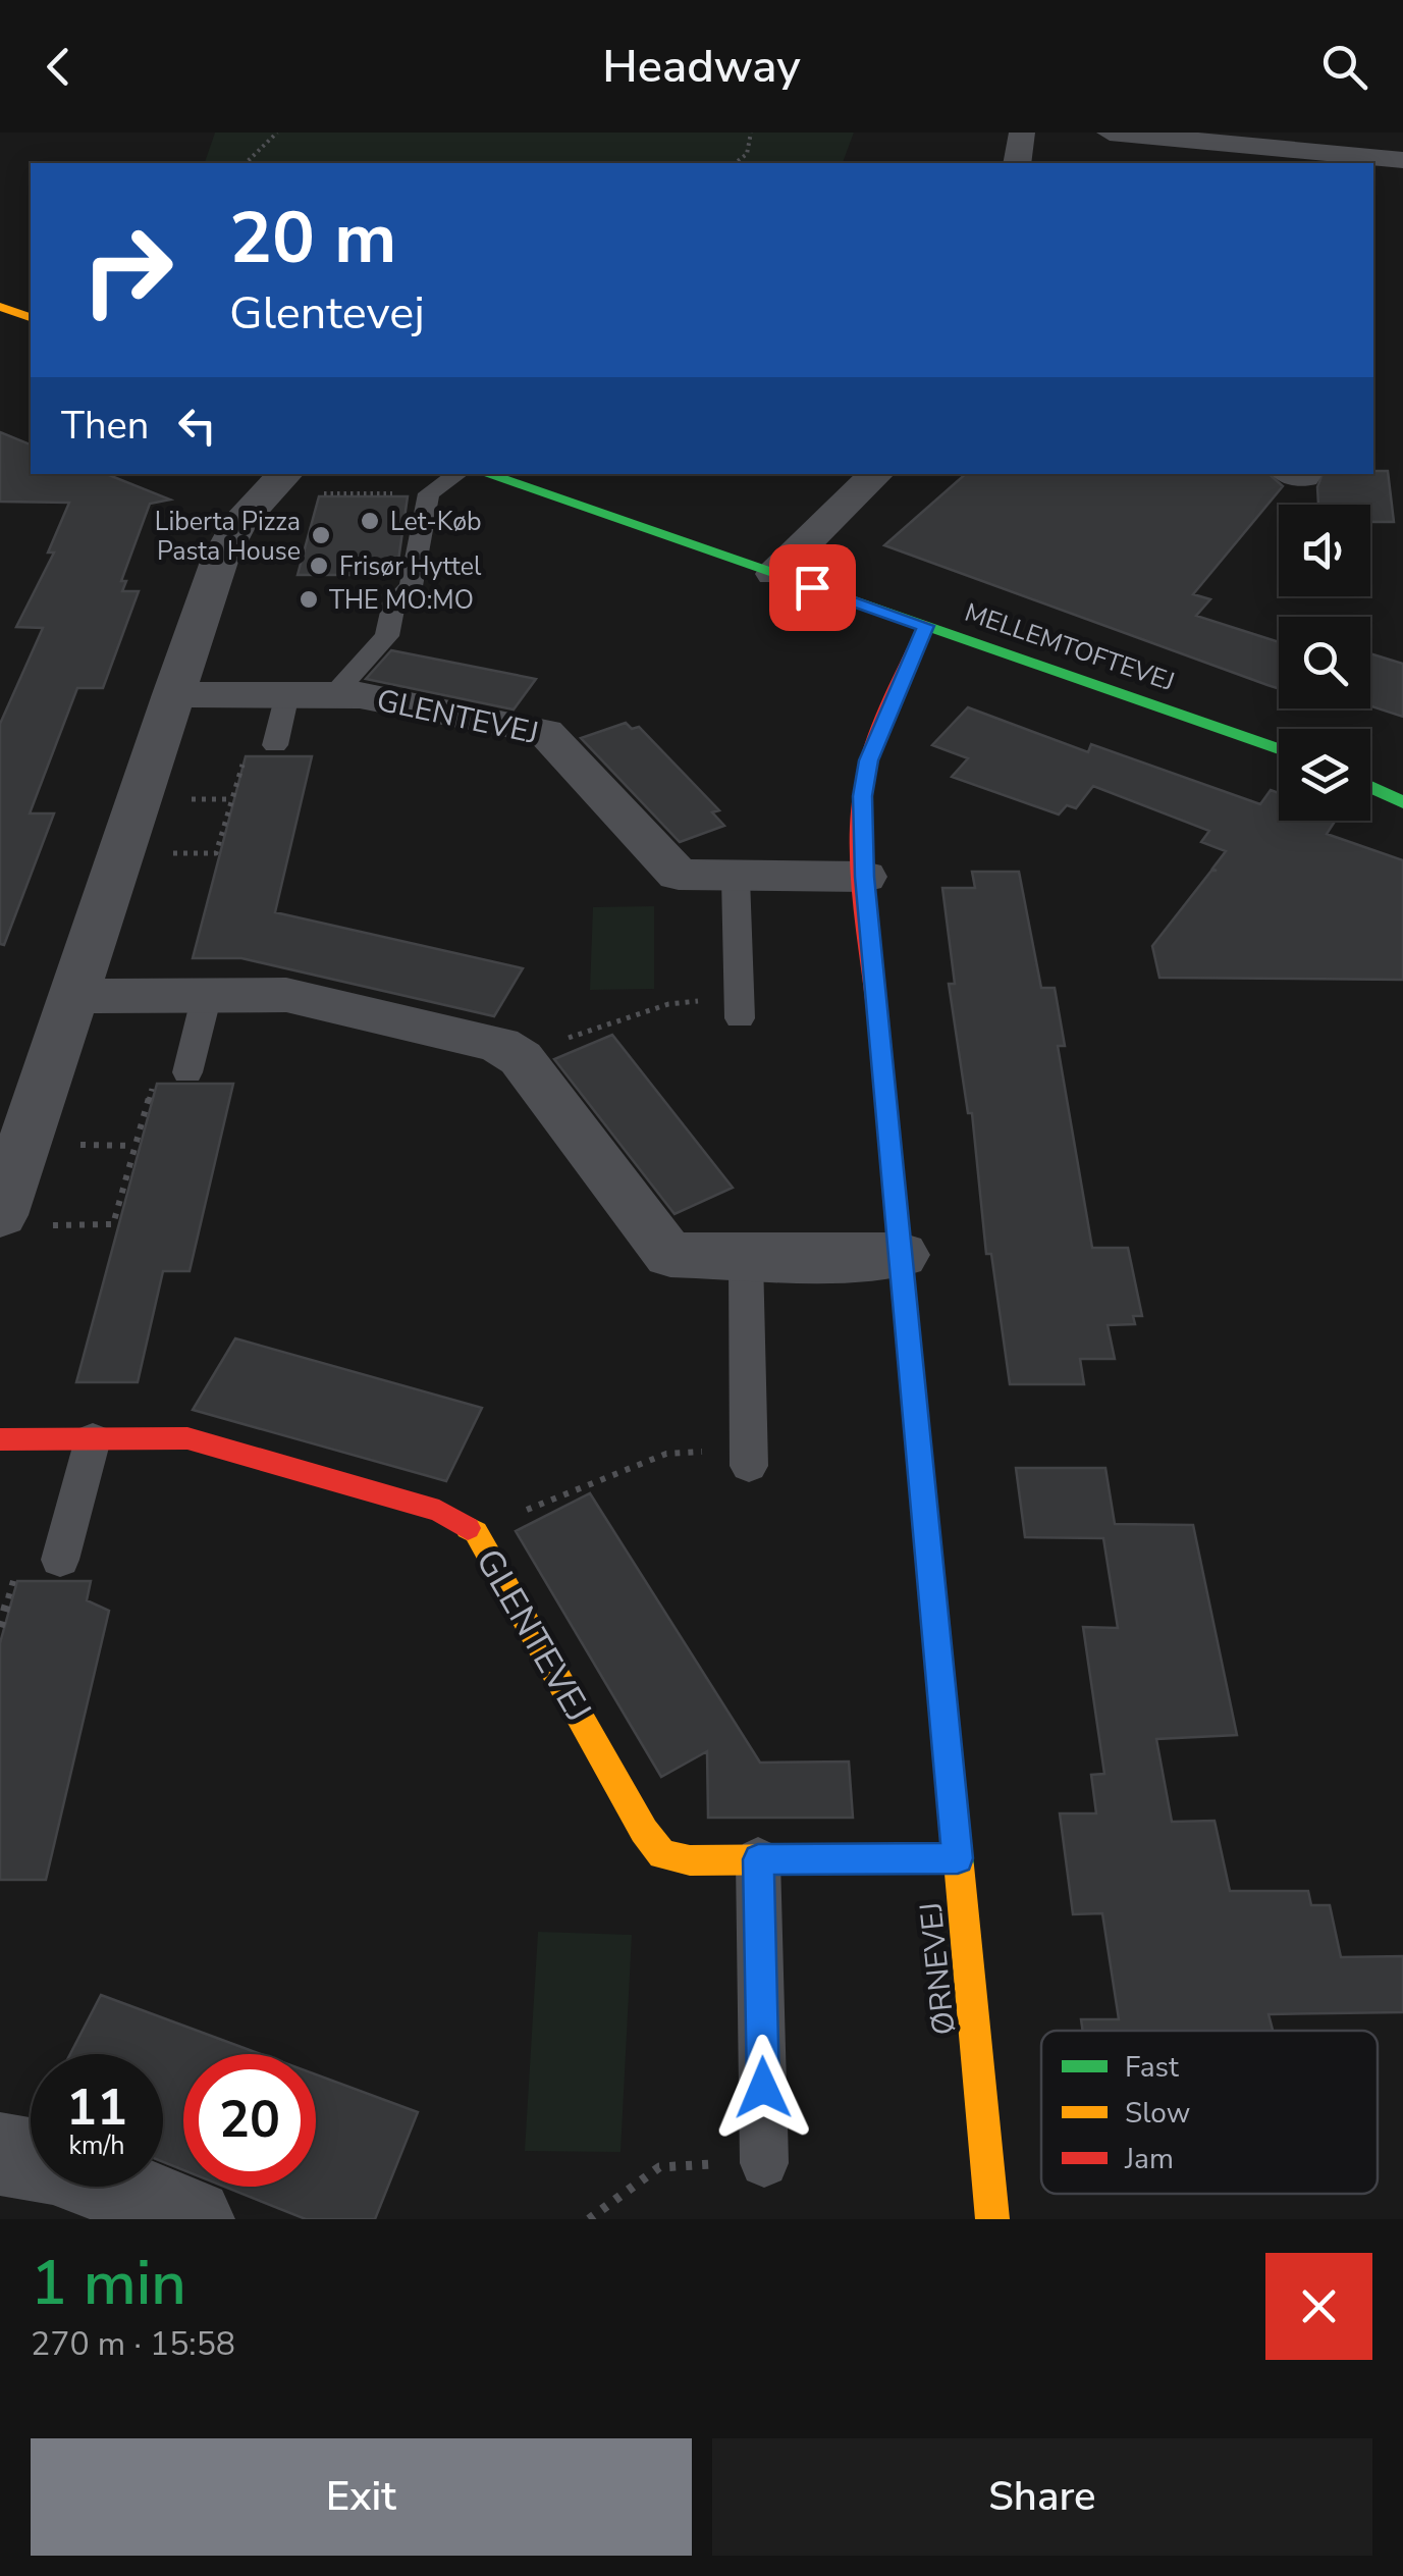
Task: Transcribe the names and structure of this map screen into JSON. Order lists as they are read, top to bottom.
{
  "streets": {
    "street": ["MELLEMTOFTEVEJ", "GLENTEVEJ", "ØRNEVEJ"]
  },
  "crossings": [
    ["MELLEMTOFTEVEJ", "ØRNEVEJ"],
    ["GLENTEVEJ", "ØRNEVEJ"]
  ],
  "places": [
    "Let-Køb",
    "Liberta Pizza Pasta House",
    "Frisør Hyttel",
    "THE MO:MO"
  ],
  "legend": ["Fast", "Slow", "Jam"],
  "page": {
    "header": "Headway",
    "turn": ["20 m", "Glentevej"],
    "then": "Then",
    "speed": "11 km/h",
    "limit": "20",
    "heading": ["1 min", "270 m · 15:58"],
    "buttons": ["Exit", "Share"]
  }
}
